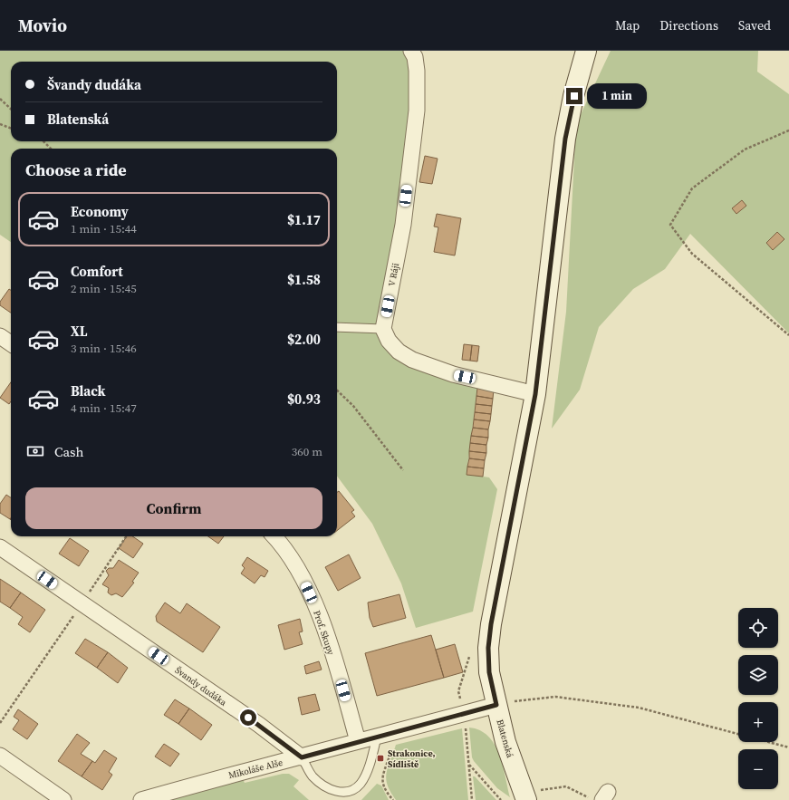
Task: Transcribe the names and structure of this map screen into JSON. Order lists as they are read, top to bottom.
{
  "streets": {
    "street": [
      "V Ráji",
      "Prof. Skupy",
      "Švandy dudáka",
      "Blatenská",
      "Mikoláše Alše"
    ]
  },
  "crossings": [
    ["Prof. Skupy", "Mikoláše Alše"],
    ["Švandy dudáka", "Mikoláše Alše"],
    ["Blatenská", "Mikoláše Alše"]
  ],
  "places": {
    "transit": ["Strakonice, Sídliště"]
  },
  "page": {
    "header": "Movio",
    "nav": ["Map", "Directions", "Saved"],
    "banner": ["Švandy dudáka", "Blatenská"],
    "bubble": "1 min",
    "heading": "Choose a ride",
    "list": [
      {
        "name": "Economy",
        "note": "1 min · 15:44",
        "value": "$1.17"
      },
      {
        "name": "Comfort",
        "note": "2 min · 15:45",
        "value": "$1.58"
      },
      {
        "name": "XL",
        "note": "3 min · 15:46",
        "value": "$2.00"
      },
      {
        "name": "Black",
        "note": "4 min · 15:47",
        "value": "$0.93"
      }
    ],
    "pay": ["Cash", "360 m"],
    "buttons": "Confirm",
    "map_buttons": ["+", "−"]
  }
}
